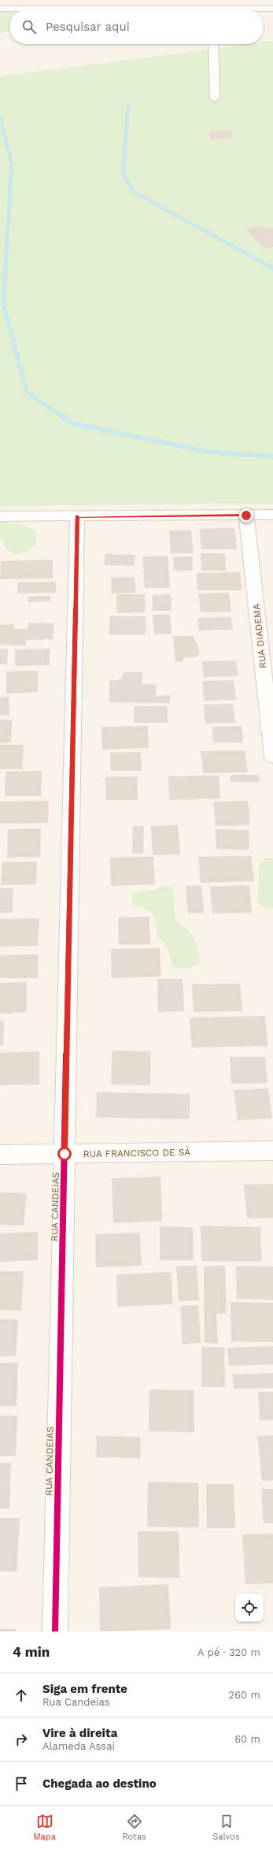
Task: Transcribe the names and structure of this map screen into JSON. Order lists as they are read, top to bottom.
{
  "streets": {
    "street": ["RUA DIADEMA", "RUA FRANCISCO DE SÁ", "RUA CANDEIAS"]
  },
  "crossings": [
    ["RUA FRANCISCO DE SÁ", "RUA CANDEIAS"]
  ],
  "page": {
    "search": "Pesquisar aqui",
    "heading": ["4 min", "A pé · 320 m"],
    "list": [
      ["Siga em frente", "Rua Candeias", "260 m"],
      ["Vire à direita", "Alameda Assai", "60 m"],
      "Chegada ao destino"
    ],
    "nav": ["Mapa", "Rotas", "Salvos"]
  }
}
